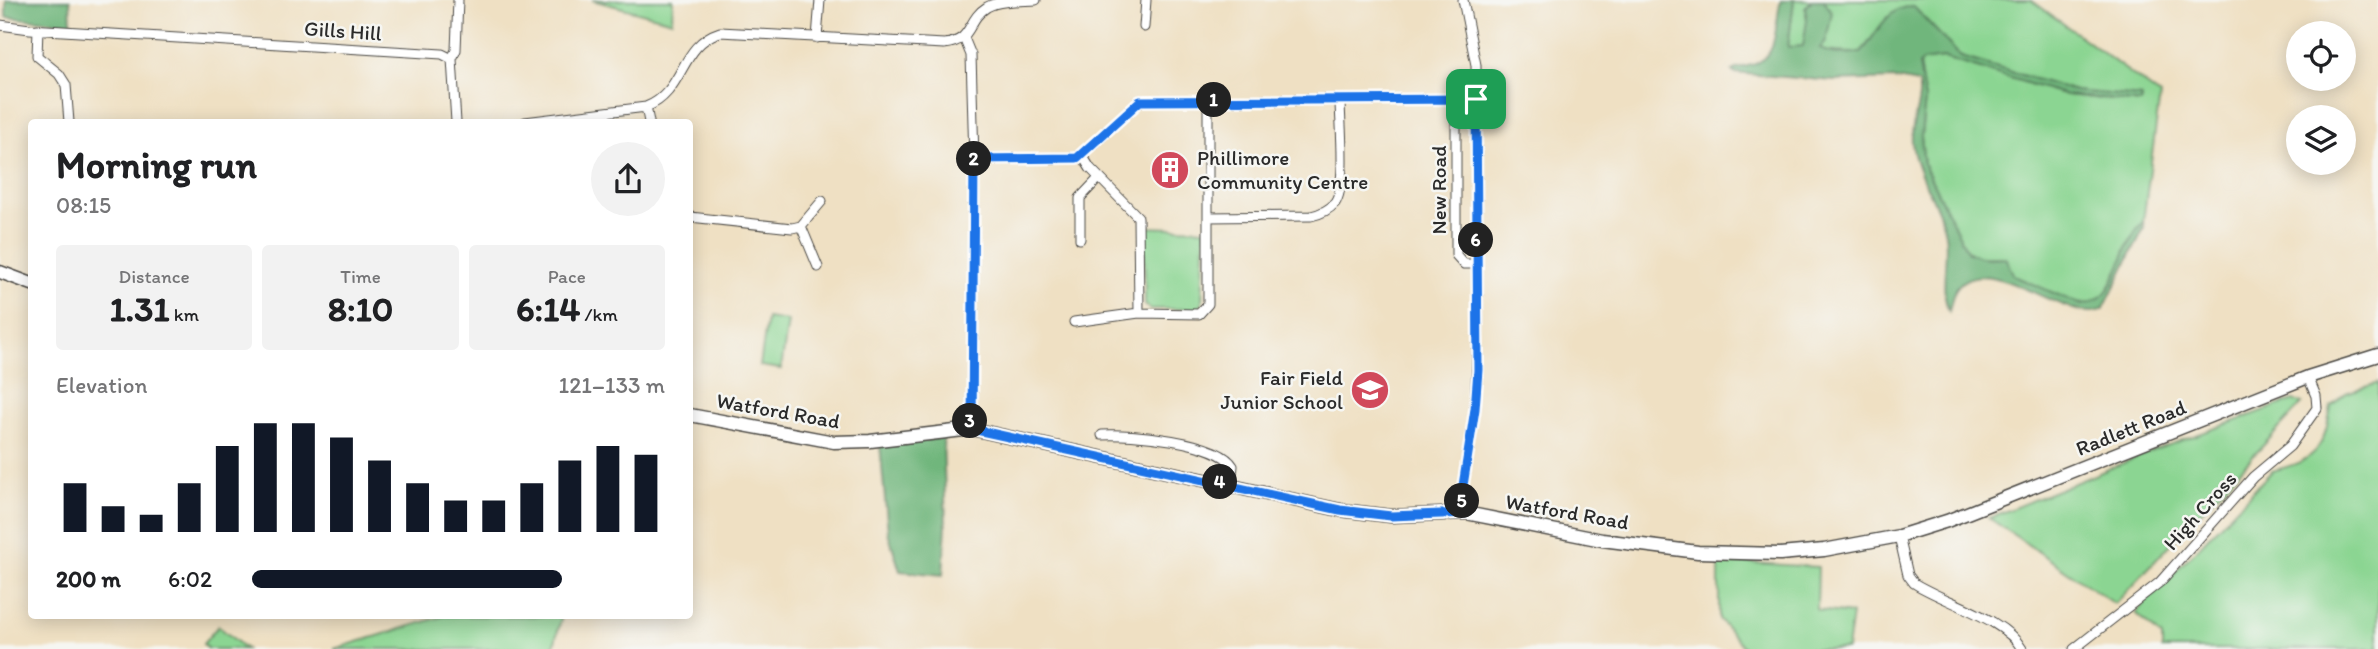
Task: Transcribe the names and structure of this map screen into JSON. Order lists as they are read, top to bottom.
{
  "streets": {
    "main road": ["Watford Road", "Radlett Road"],
    "street": ["Gills Hill", "New Road", "High Cross"]
  },
  "crossings": [
    ["New Road", "Watford Road"],
    ["Watford Road", "Radlett Road"],
    ["Radlett Road", "High Cross"]
  ],
  "places": {
    "building": ["Phillimore Community Centre"],
    "school or university": ["Fair Field Junior School"]
  },
  "page": {
    "pins": [
      "1",
      "2",
      "6",
      "3",
      "4",
      "5"
    ],
    "heading": ["Morning run", "08:15"],
    "stats": [
      ["Distance", "1.31 km"],
      ["Time", "8:10"],
      ["Pace", "6:14 /km"]
    ],
    "chart": ["Elevation", "121–133 m"],
    "list": [
      {
        "name": "200 m",
        "note": "6:02"
      }
    ]
  }
}
